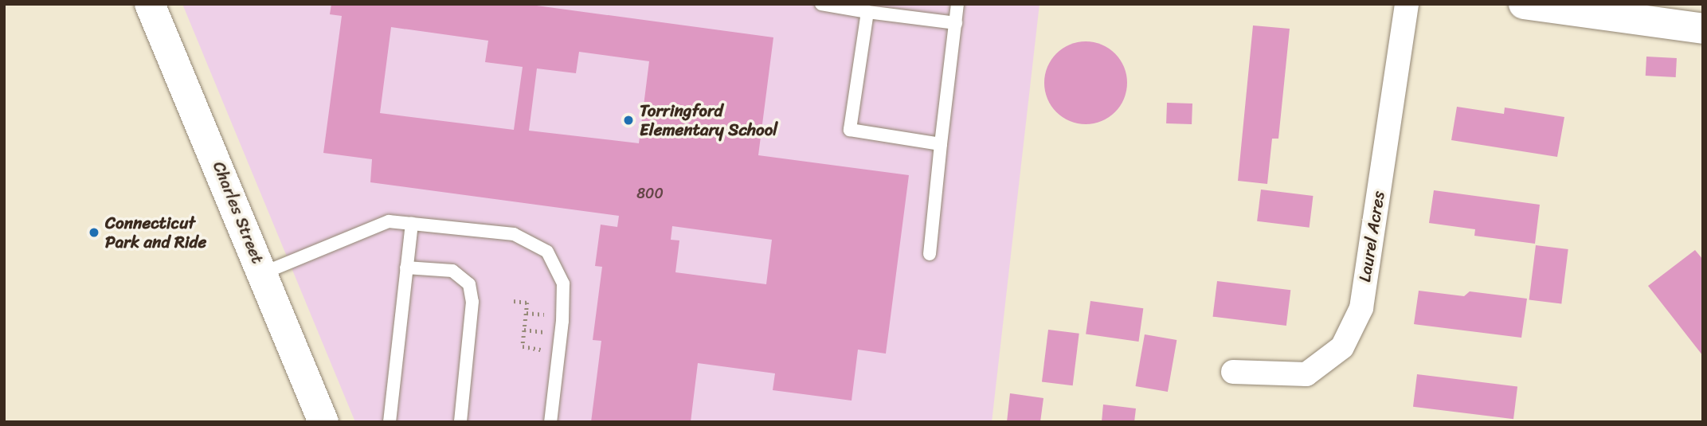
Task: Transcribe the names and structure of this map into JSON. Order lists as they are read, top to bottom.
{
  "streets": {
    "street": ["Charles Street", "Laurel Acres"]
  },
  "places": ["Torringford Elementary School", "Connecticut Park and Ride"],
  "house_numbers": ["800"]
}
